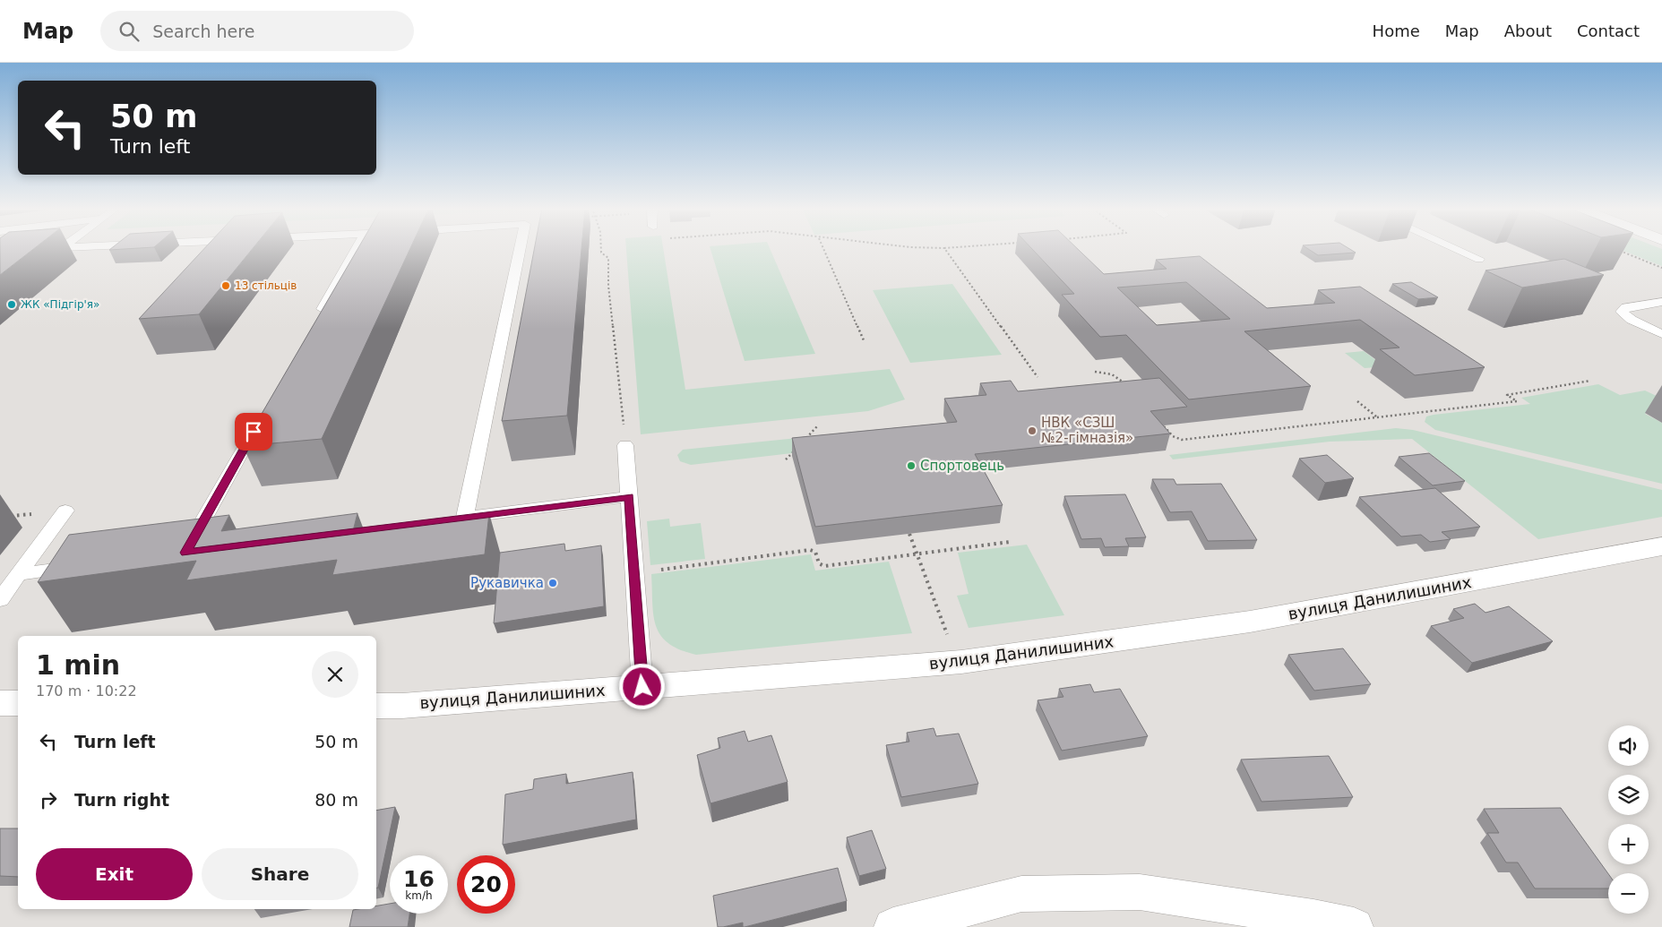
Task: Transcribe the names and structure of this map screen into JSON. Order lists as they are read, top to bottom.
{
  "streets": {
    "street": ["вулиця Данилишиних"]
  },
  "places": [
    "13 стільців",
    "ЖК «Підгір'я»",
    "НВК «СЗШ №2-гімназія»",
    "Спортовець",
    "Рукавичка"
  ],
  "page": {
    "header": "Map",
    "search": "Search here",
    "nav": [
      "Home",
      "Map",
      "About",
      "Contact"
    ],
    "turn": ["50 m", "Turn left"],
    "heading": ["1 min", "170 m · 10:22"],
    "list": [
      {
        "name": "Turn left",
        "value": "50 m"
      },
      {
        "name": "Turn right",
        "value": "80 m"
      }
    ],
    "map_buttons": ["+", "−"],
    "buttons": ["Exit", "Share"],
    "speed": "16 km/h",
    "limit": "20"
  }
}
